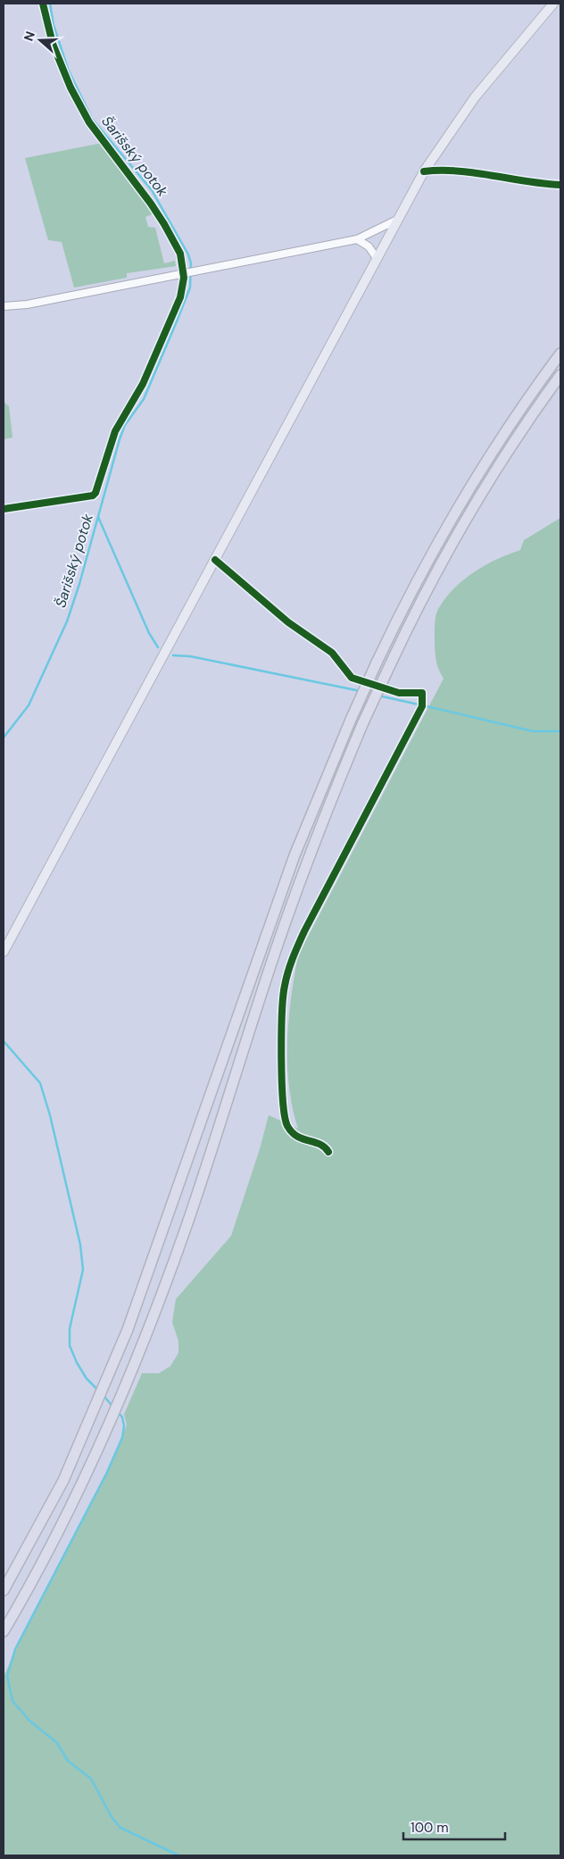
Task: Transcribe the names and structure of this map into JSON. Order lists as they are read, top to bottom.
{
  "water": ["Šarišský potok"],
  "scale_bar": "100 m",
  "north": "left"
}
